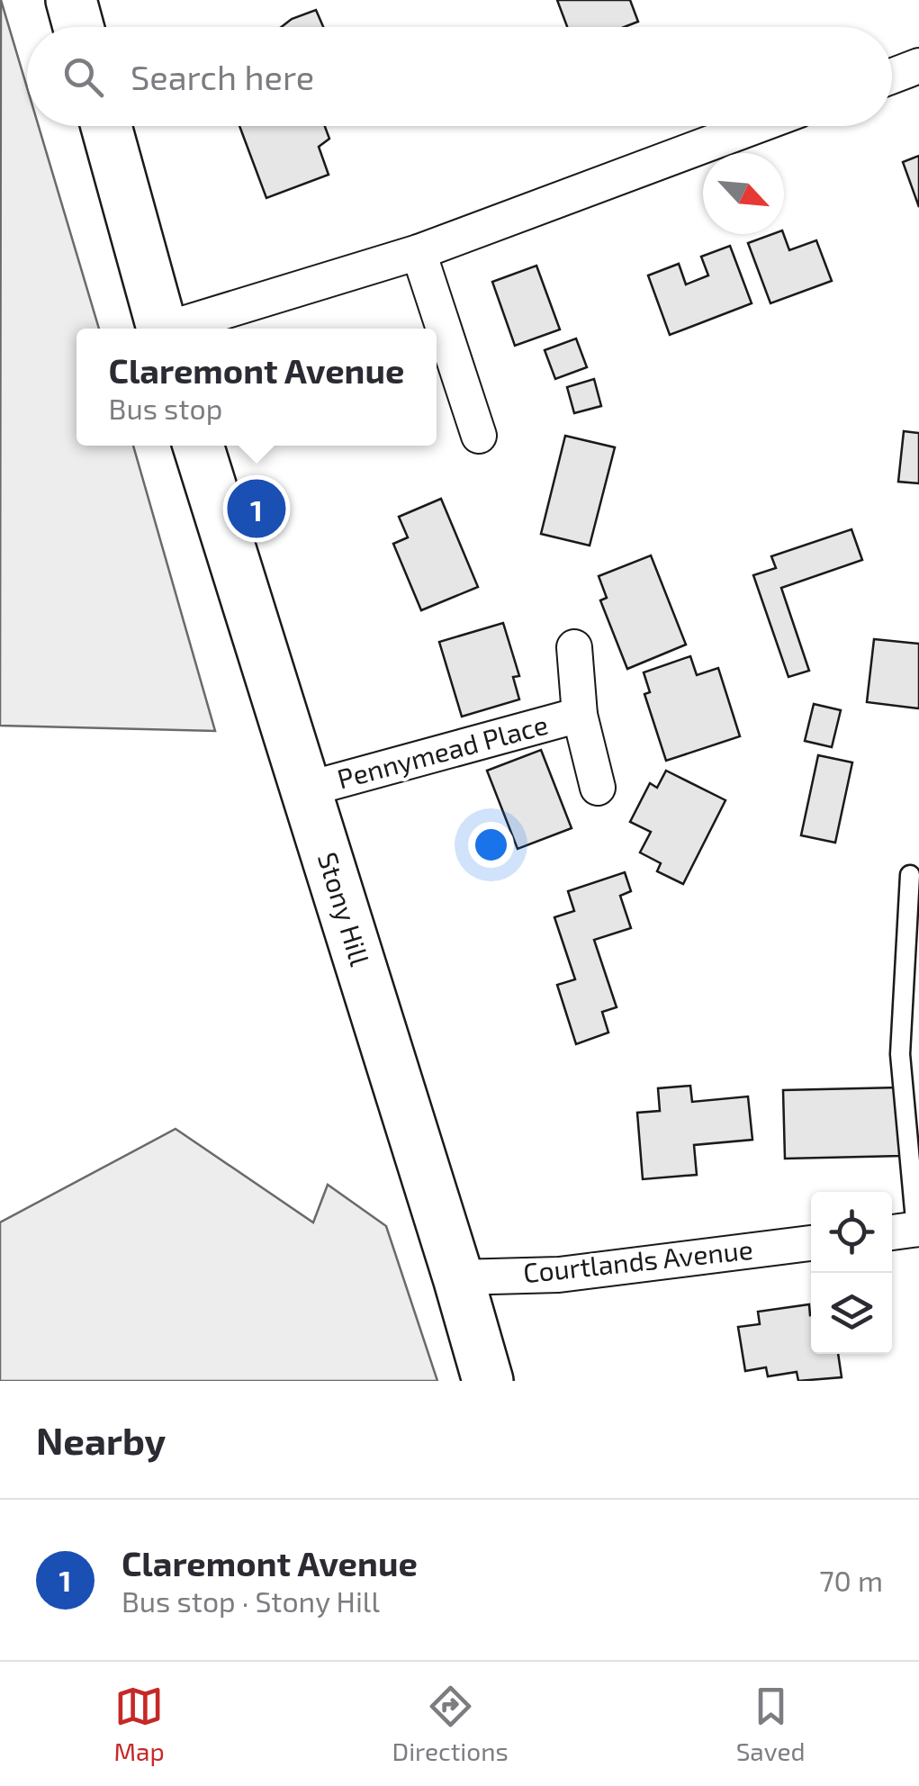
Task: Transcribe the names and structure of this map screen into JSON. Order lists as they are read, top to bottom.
{
  "streets": {
    "main road": ["Stony Hill"],
    "street": ["Pennymead Place", "Courtlands Avenue"]
  },
  "crossings": [
    ["Pennymead Place", "Stony Hill"],
    ["Stony Hill", "Courtlands Avenue"]
  ],
  "north": "bottom right",
  "page": {
    "search": "Search here",
    "popup": ["Claremont Avenue", "Bus stop"],
    "pins": "1",
    "heading": "Nearby",
    "list": [
      {
        "mark": "1",
        "name": "Claremont Avenue",
        "note": "Bus stop · Stony Hill",
        "value": "70 m"
      }
    ],
    "nav": ["Map", "Directions", "Saved"]
  }
}
